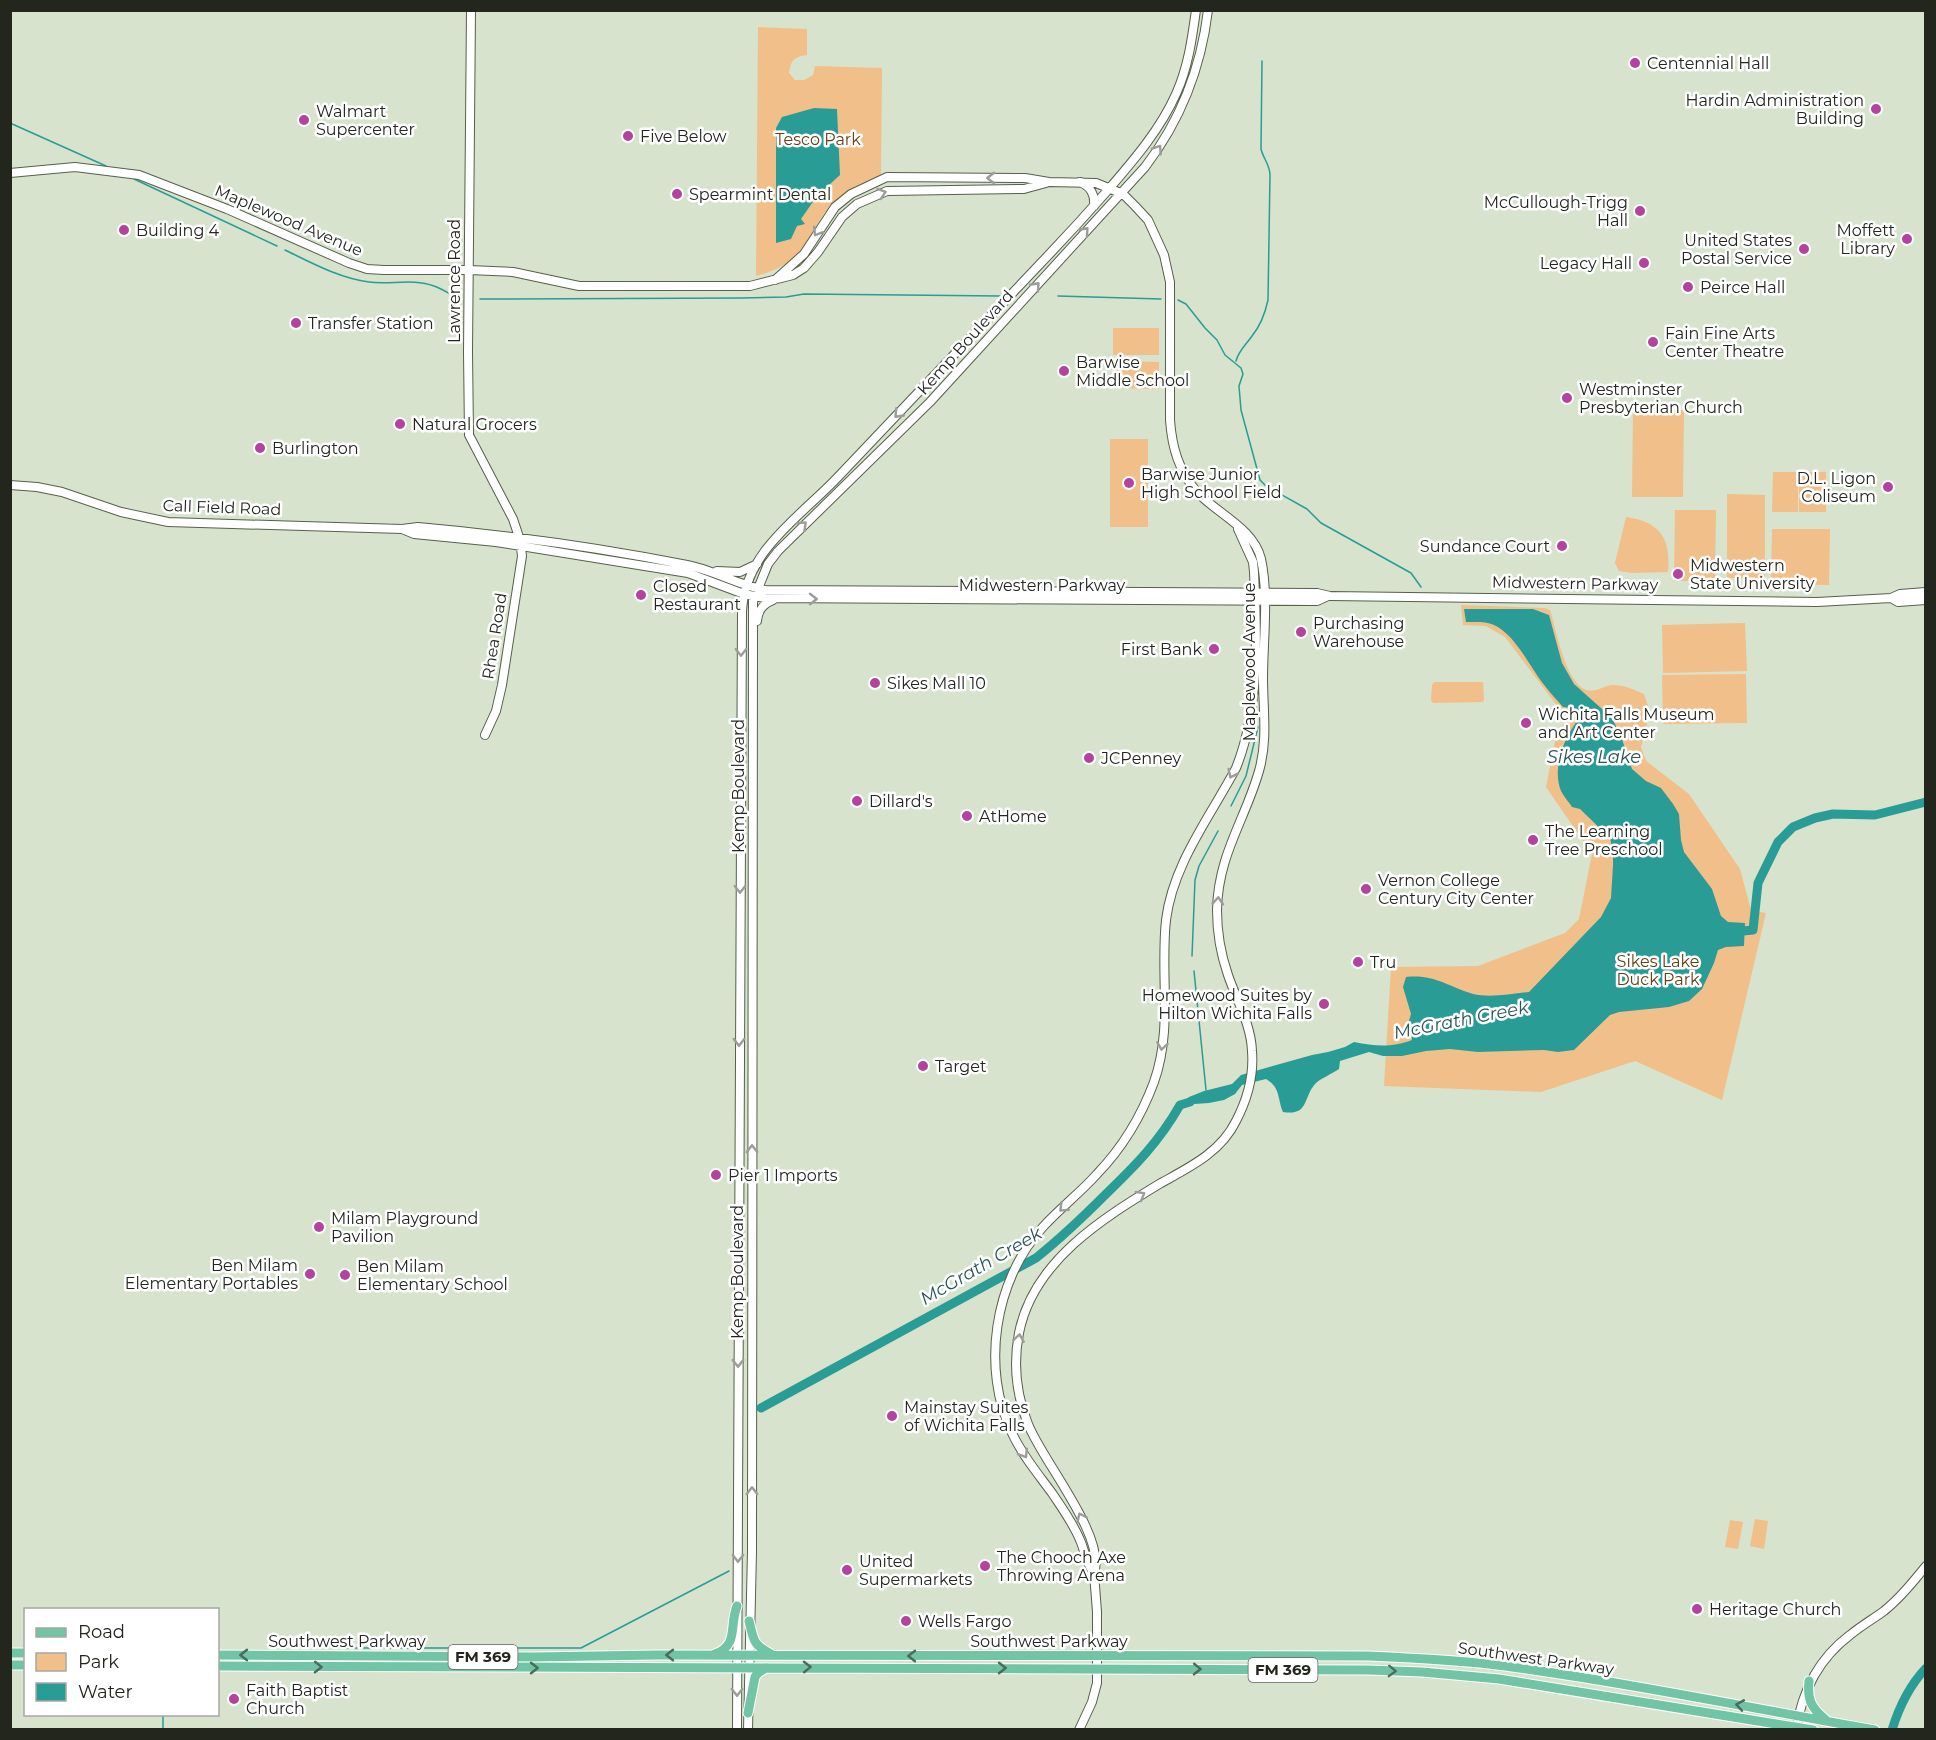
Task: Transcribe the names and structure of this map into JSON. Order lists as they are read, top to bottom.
{
  "streets": {
    "main road": [
      "Maplewood Avenue",
      "Lawrence Road",
      "Kemp Boulevard",
      "Call Field Road",
      "Midwestern Parkway",
      "Rhea Road",
      "Southwest Parkway",
      "FM 369"
    ]
  },
  "crossings": [
    ["Maplewood Avenue", "Lawrence Road"],
    ["Maplewood Avenue", "Kemp Boulevard"],
    ["Maplewood Avenue", "Midwestern Parkway"],
    ["Maplewood Avenue", "Southwest Parkway"],
    ["Lawrence Road", "Call Field Road"],
    ["Lawrence Road", "Rhea Road"],
    ["Kemp Boulevard", "Call Field Road"],
    ["Kemp Boulevard", "Midwestern Parkway"],
    ["Kemp Boulevard", "Southwest Parkway"],
    ["Call Field Road", "Rhea Road"]
  ],
  "water": ["Sikes Lake", "McGrath Creek"],
  "parks": ["Tesco Park", "Sikes Lake Duck Park"],
  "places": [
    "Centennial Hall",
    "Hardin Administration Building",
    "Walmart Supercenter",
    "Five Below",
    "Spearmint Dental",
    "McCullough-Trigg Hall",
    "Building 4",
    "Moffett Library",
    "United States Postal Service",
    "Legacy Hall",
    "Peirce Hall",
    "Transfer Station",
    "Fain Fine Arts Center Theatre",
    "Barwise Middle School",
    "Westminster Presbyterian Church",
    "Natural Grocers",
    "Burlington",
    "Barwise Junior High School Field",
    "D.L. Ligon Coliseum",
    "Sundance Court",
    "Midwestern State University",
    "Closed Restaurant",
    "Purchasing Warehouse",
    "First Bank",
    "Sikes Mall 10",
    "Wichita Falls Museum and Art Center",
    "JCPenney",
    "Dillard's",
    "AtHome",
    "The Learning Tree Preschool",
    "Vernon College Century City Center",
    "Tru",
    "Homewood Suites by Hilton Wichita Falls",
    "Target",
    "Pier 1 Imports",
    "Milam Playground Pavilion",
    "Ben Milam Elementary Portables",
    "Ben Milam Elementary School",
    "Mainstay Suites of Wichita Falls",
    "The Chooch Axe Throwing Arena",
    "United Supermarkets",
    "Heritage Church",
    "Wells Fargo",
    "Faith Baptist Church"
  ],
  "legend": ["Road", "Park", "Water"]
}
